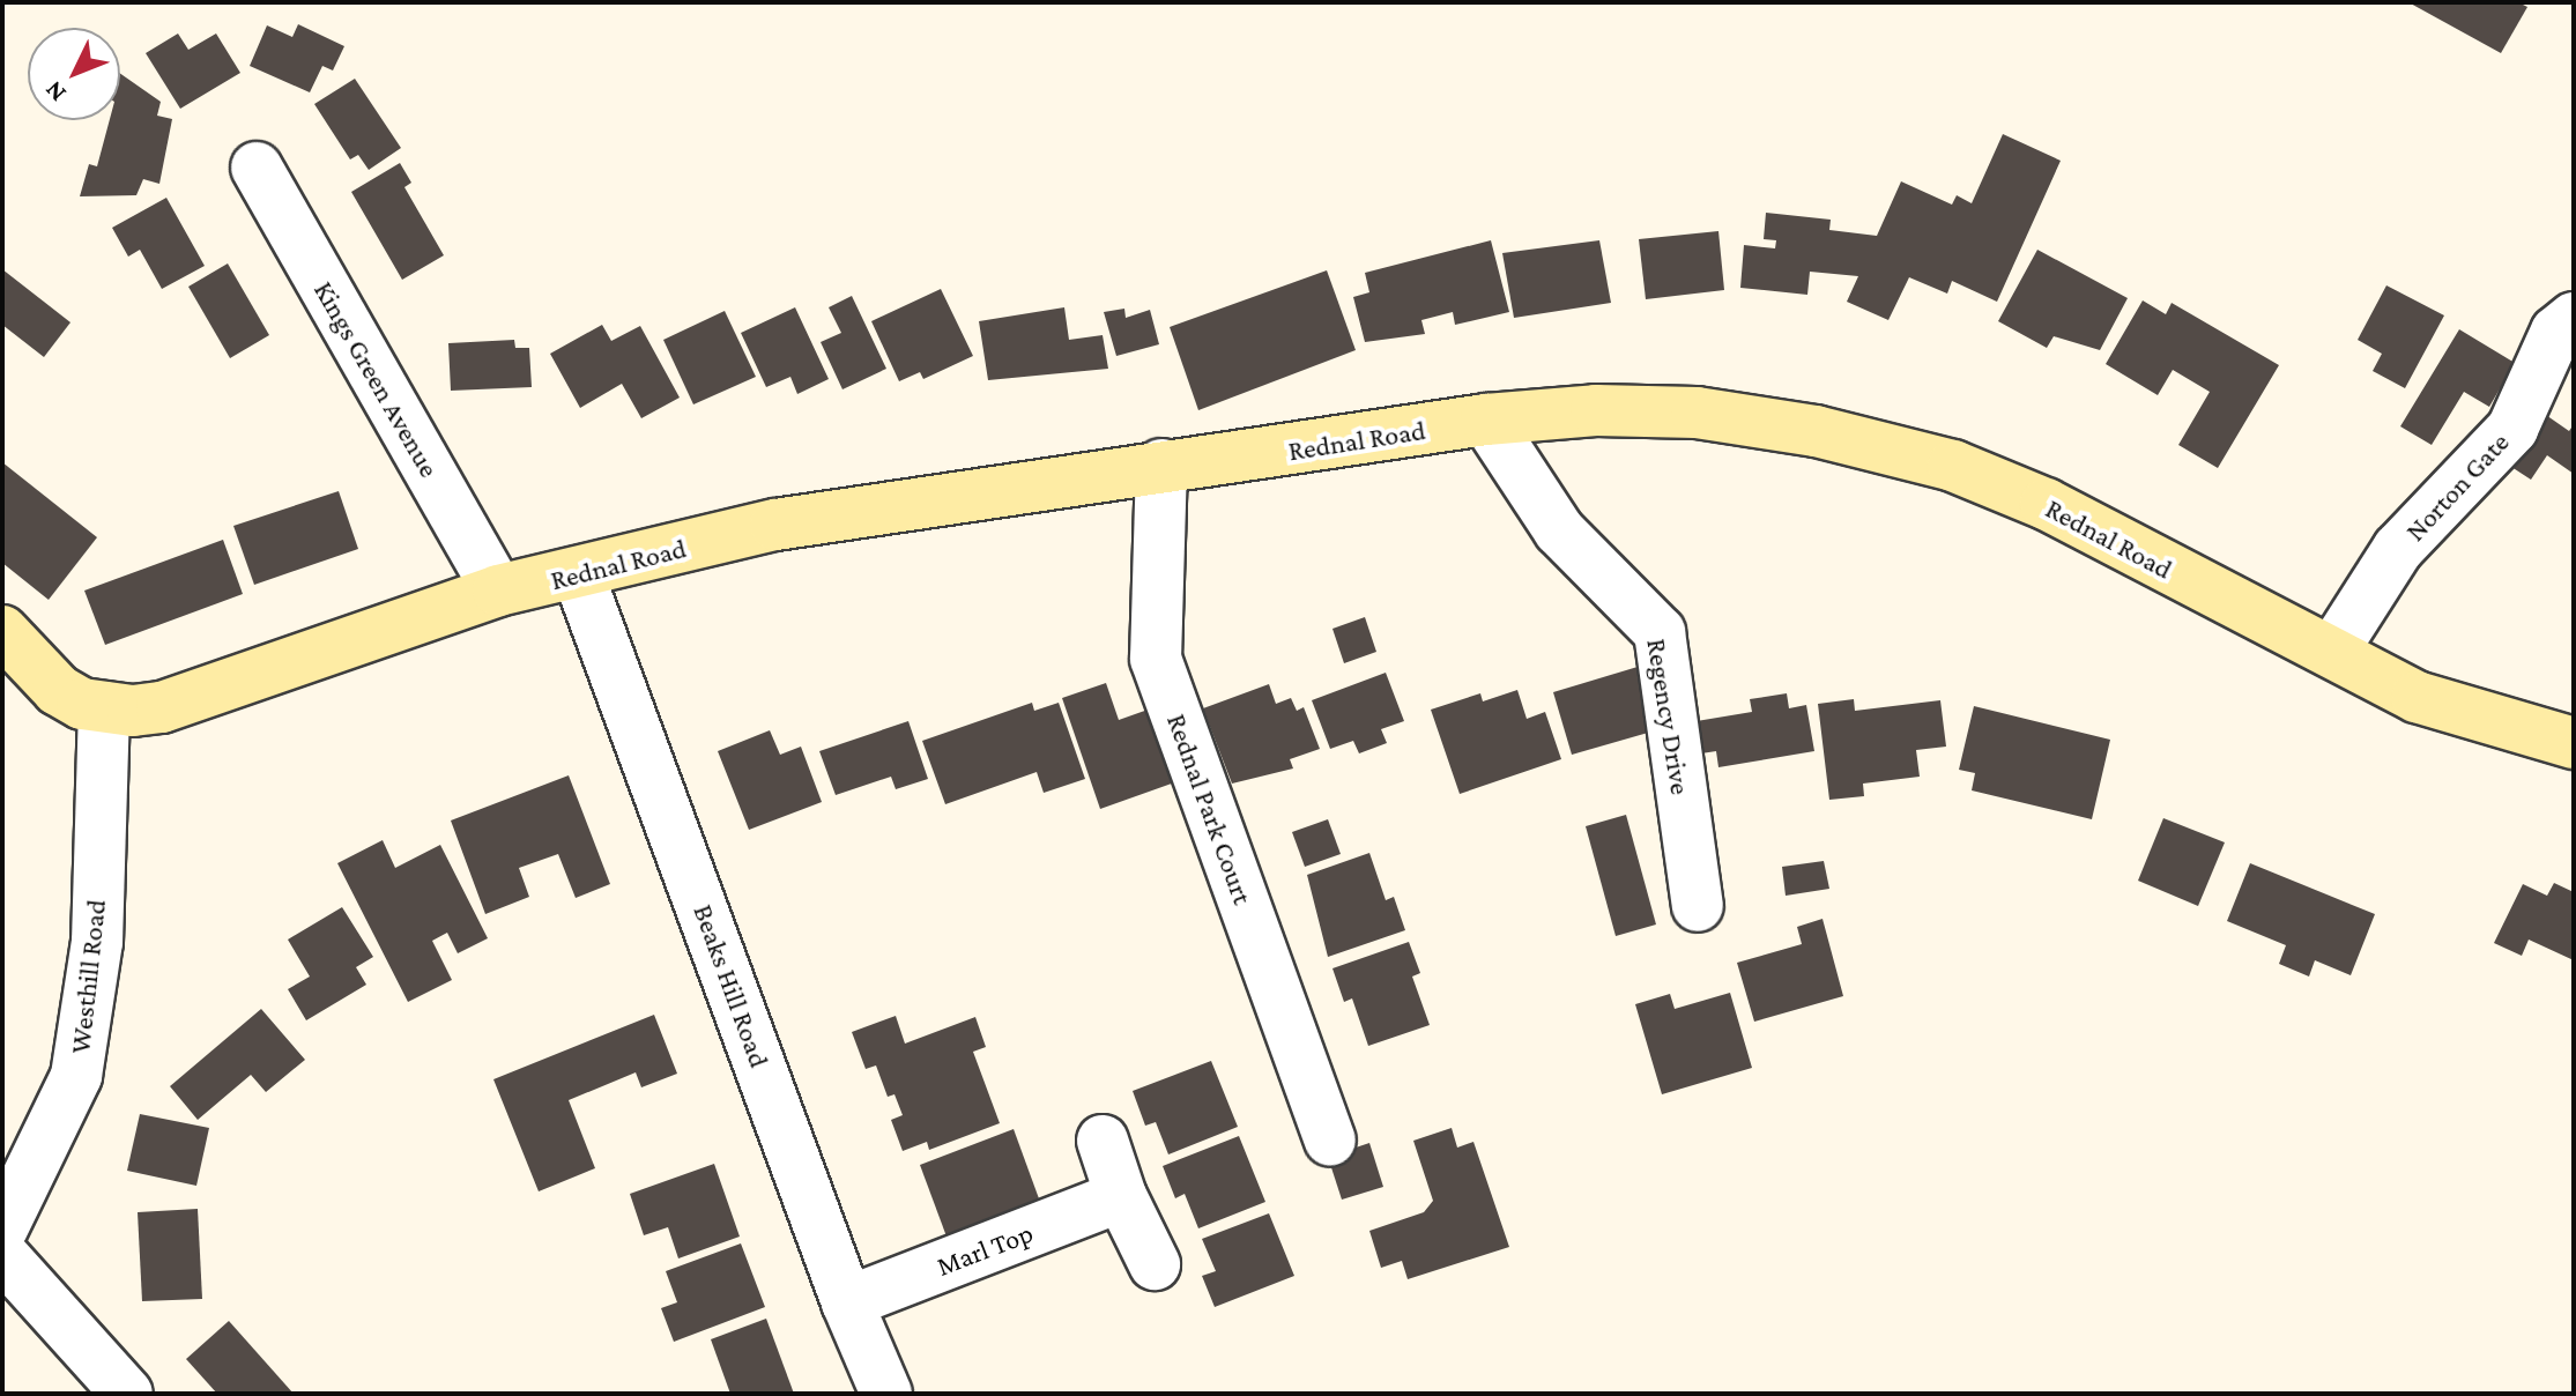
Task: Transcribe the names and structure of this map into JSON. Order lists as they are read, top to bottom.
{
  "streets": {
    "street": [
      "Kings Green Avenue",
      "Rednal Road",
      "Norton Gate",
      "Regency Drive",
      "Rednal Park Court",
      "Westhill Road",
      "Beaks Hill Road",
      "Marl Top"
    ]
  },
  "crossings": [
    ["Kings Green Avenue", "Rednal Road"],
    ["Rednal Road", "Norton Gate"],
    ["Rednal Road", "Regency Drive"],
    ["Rednal Road", "Rednal Park Court"],
    ["Rednal Road", "Westhill Road"],
    ["Rednal Road", "Beaks Hill Road"],
    ["Beaks Hill Road", "Marl Top"]
  ],
  "north": "bottom left"
}
